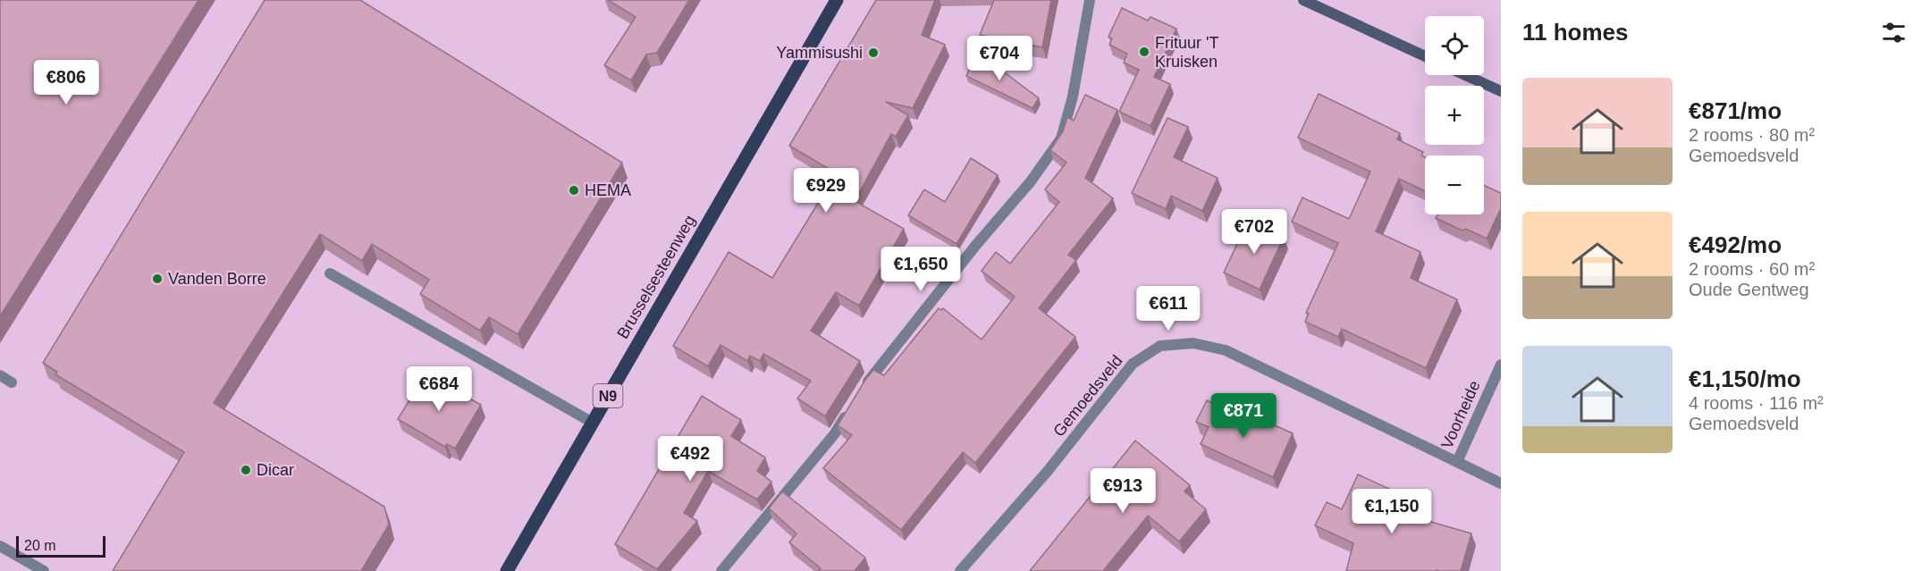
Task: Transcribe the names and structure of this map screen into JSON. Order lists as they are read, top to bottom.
{
  "streets": {
    "main road": ["Brusselsesteenweg", "N9"],
    "street": ["Gemoedsveld", "Voorheide"]
  },
  "crossings": [
    ["Gemoedsveld", "Voorheide"]
  ],
  "places": [
    "Frituur 'T Kruisken",
    "Yammisushi",
    "HEMA",
    "Vanden Borre",
    "Dicar"
  ],
  "scale_bar": "20 m",
  "page": {
    "heading": "11 homes",
    "map_buttons": ["+", "−"],
    "price": [
      "€704",
      "€806",
      "€929",
      "€702",
      "€1,650",
      "€611",
      "€684",
      "€871",
      "€492",
      "€913",
      "€1,150"
    ],
    "list": [
      {
        "name": "€871/mo",
        "note": "2 rooms · 80 m² · Gemoedsveld"
      },
      {
        "name": "€492/mo",
        "note": "2 rooms · 60 m² · Oude Gentweg"
      },
      {
        "name": "€1,150/mo",
        "note": "4 rooms · 116 m² · Gemoedsveld"
      }
    ],
    "scale": "20 m"
  }
}
